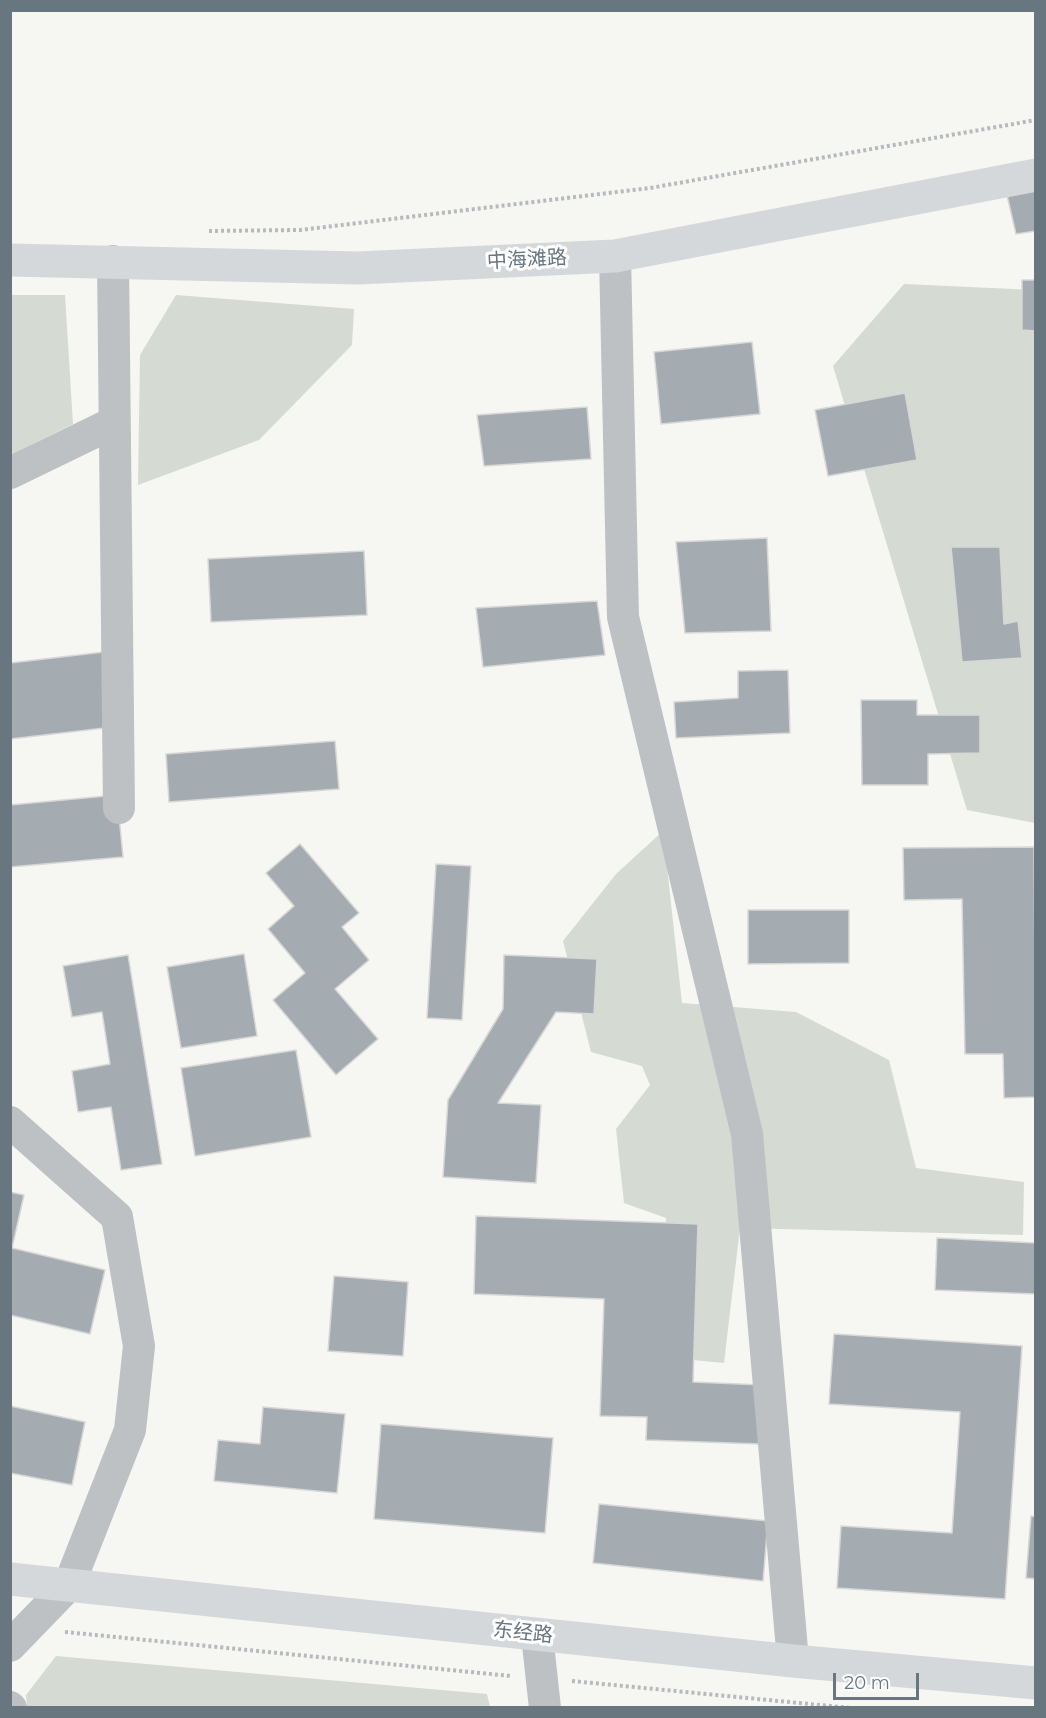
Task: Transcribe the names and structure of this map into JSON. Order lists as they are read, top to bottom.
{
  "streets": {
    "main road": ["中海滩路", "东经路"]
  },
  "scale_bar": "20 m"
}
